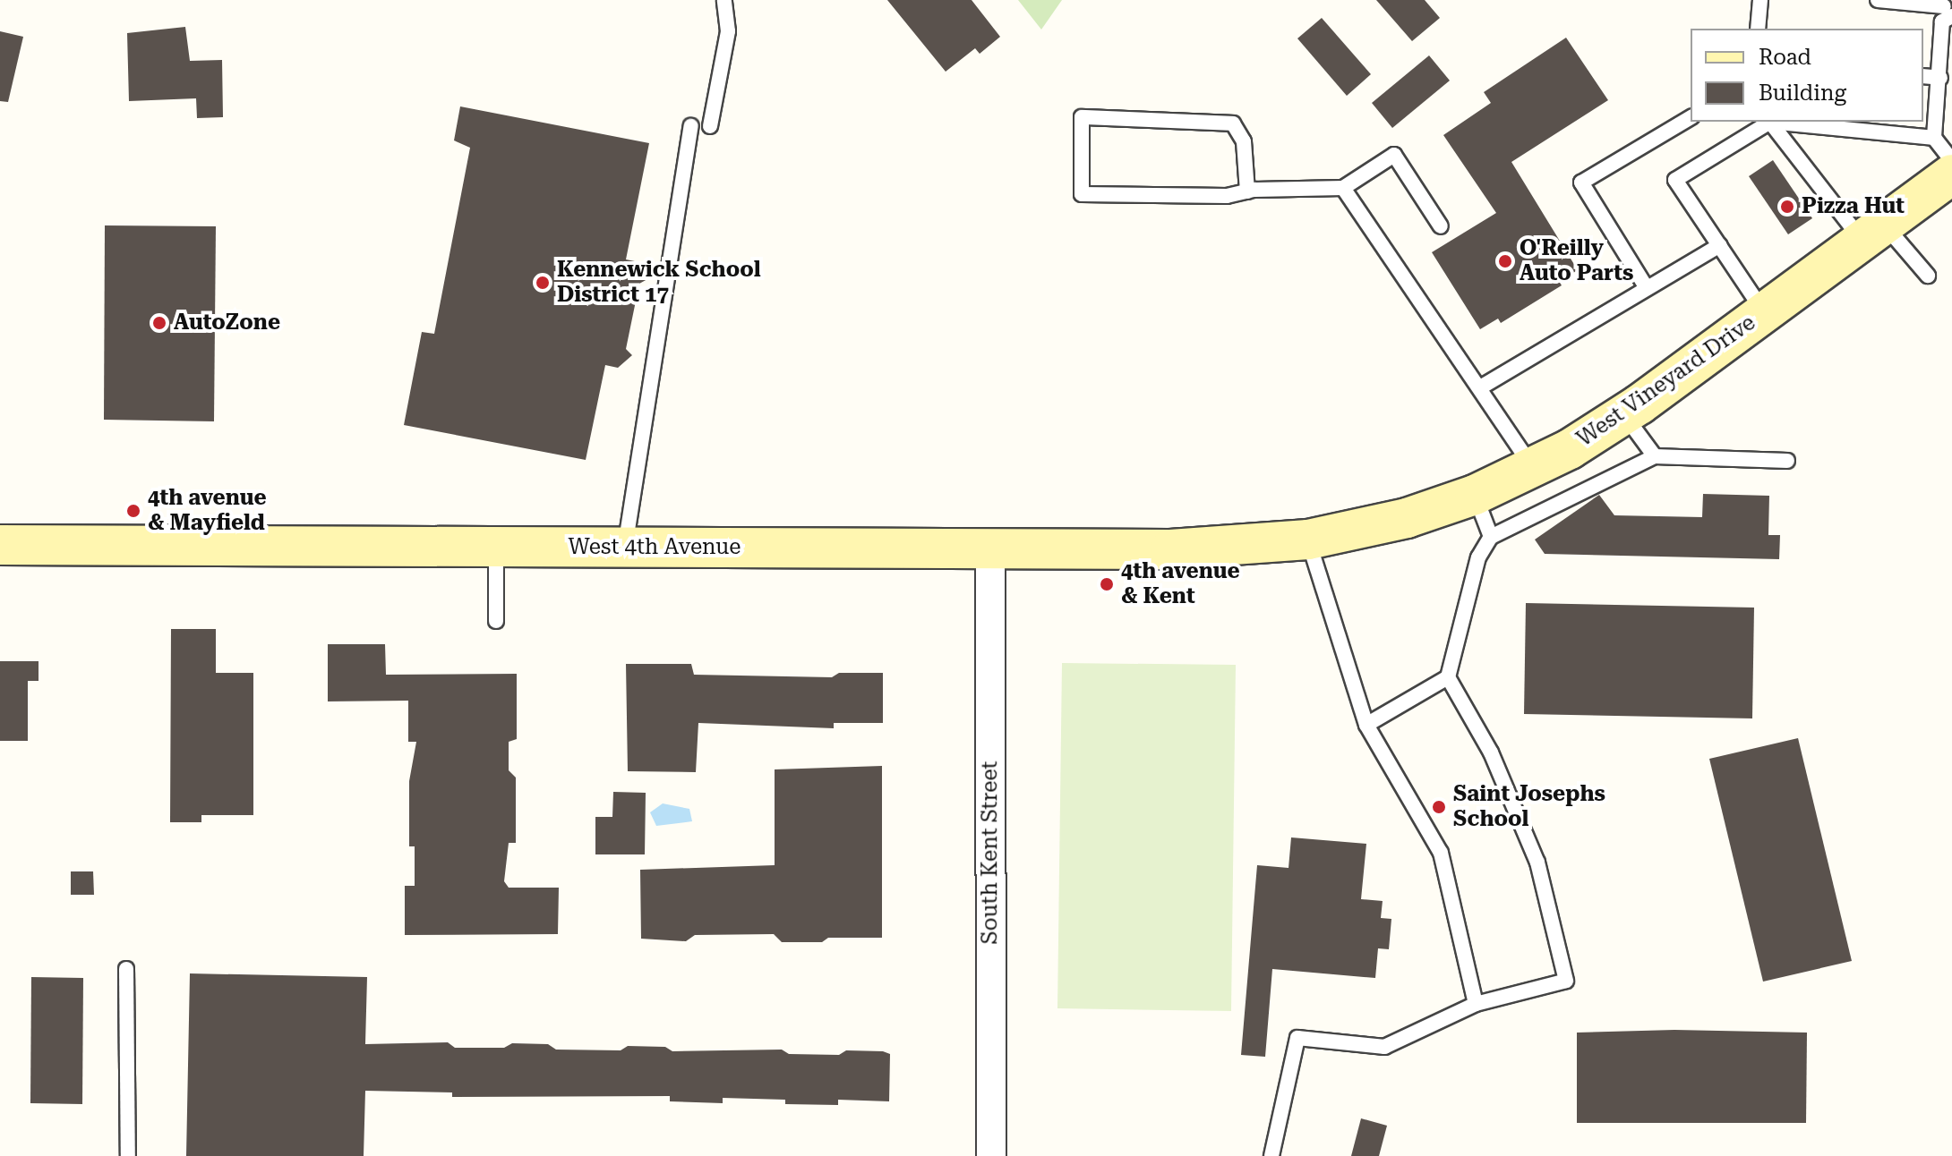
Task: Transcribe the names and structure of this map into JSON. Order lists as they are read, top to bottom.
{
  "streets": {
    "main road": ["West Vineyard Drive", "West 4th Avenue"],
    "street": ["South Kent Street"]
  },
  "crossings": [
    ["West Vineyard Drive", "West 4th Avenue"],
    ["West 4th Avenue", "South Kent Street"]
  ],
  "places": [
    "Pizza Hut",
    "O'Reilly Auto Parts",
    "Kennewick School District 17",
    "AutoZone",
    "4th avenue & Mayfield",
    "4th avenue & Kent",
    "Saint Josephs School"
  ],
  "legend": ["Road", "Building"]
}
